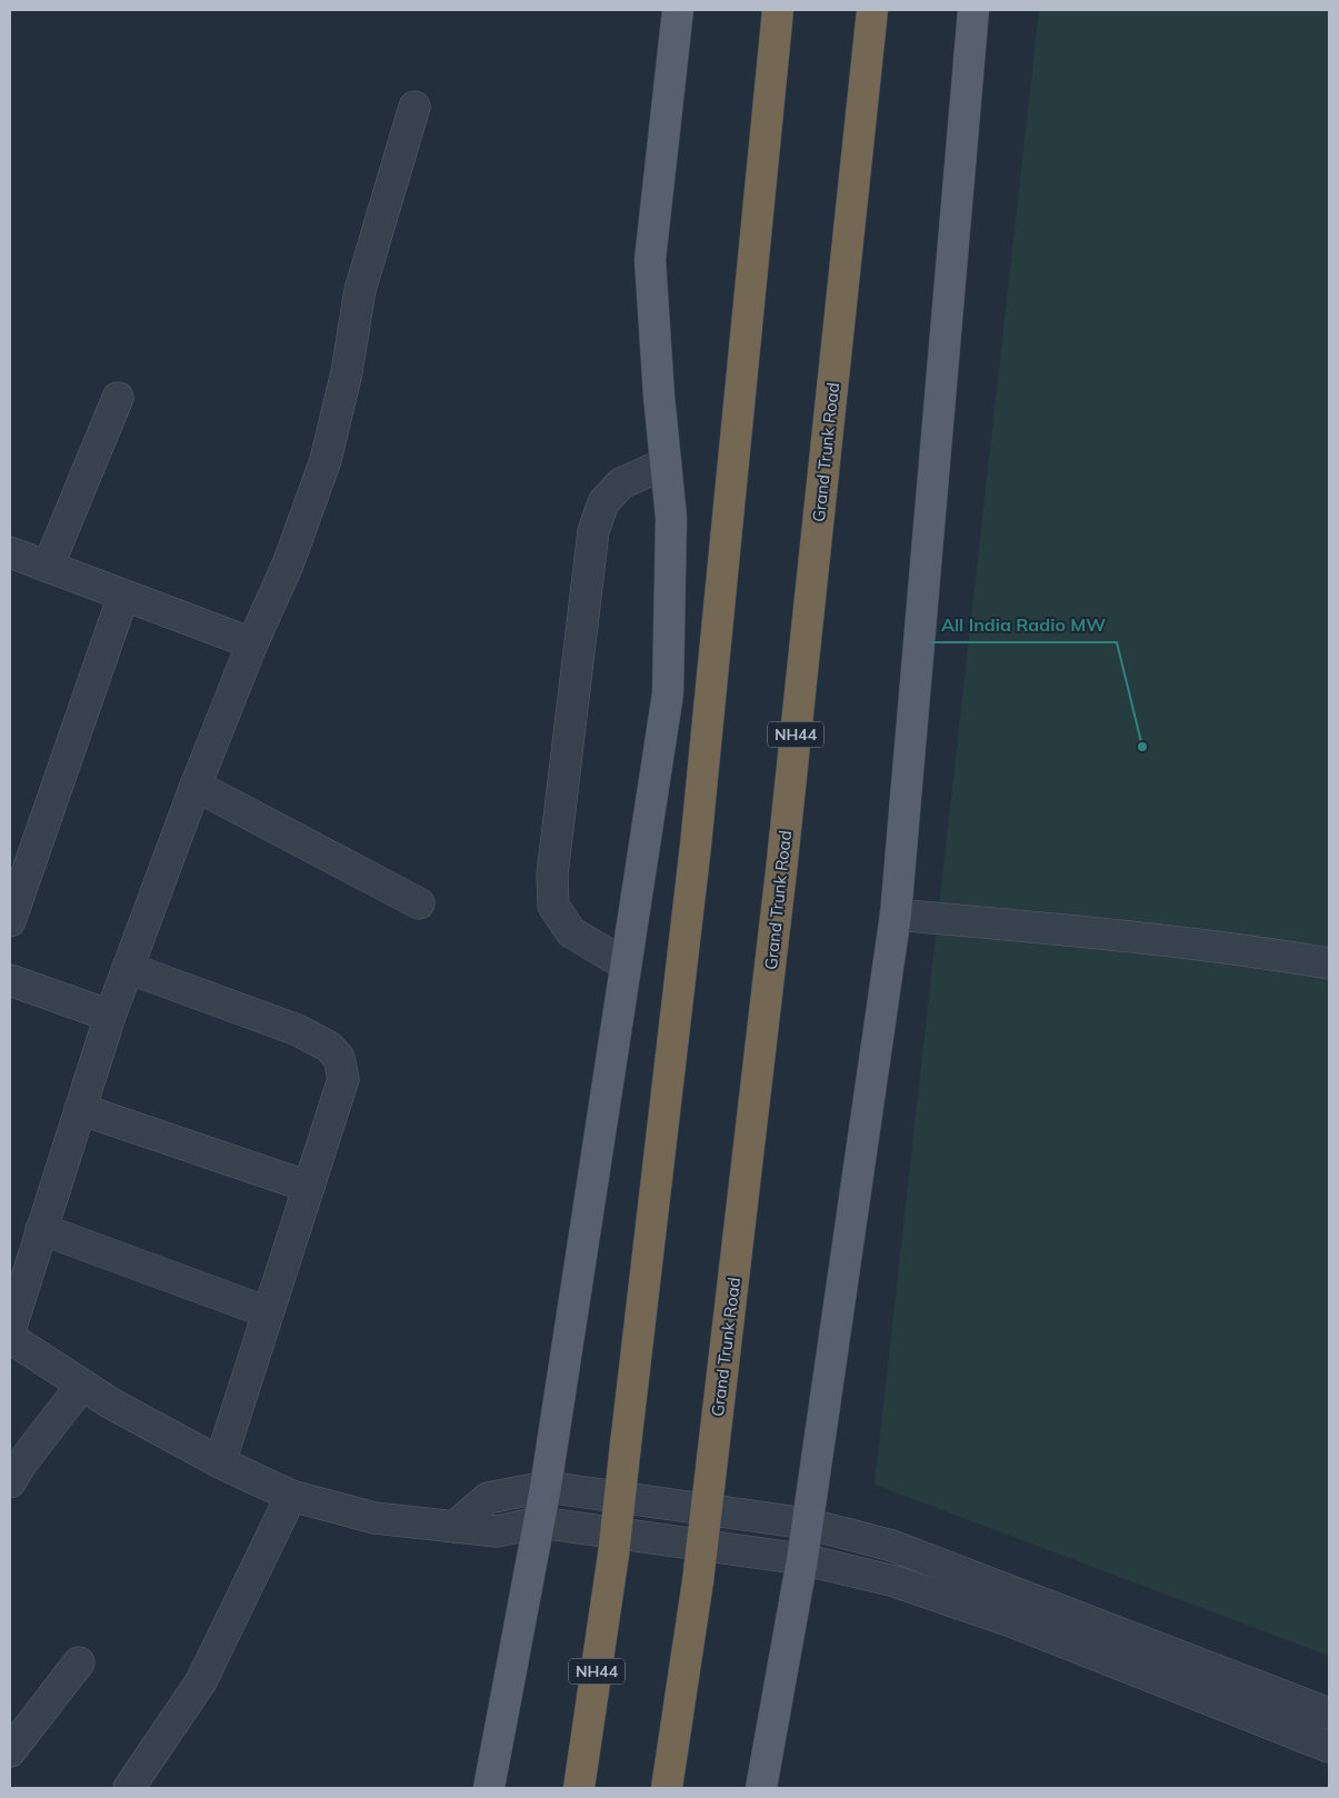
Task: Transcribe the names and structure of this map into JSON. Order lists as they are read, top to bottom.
{
  "streets": {
    "highway": ["Grand Trunk Road", "NH44"]
  },
  "places": ["All India Radio MW"]
}
